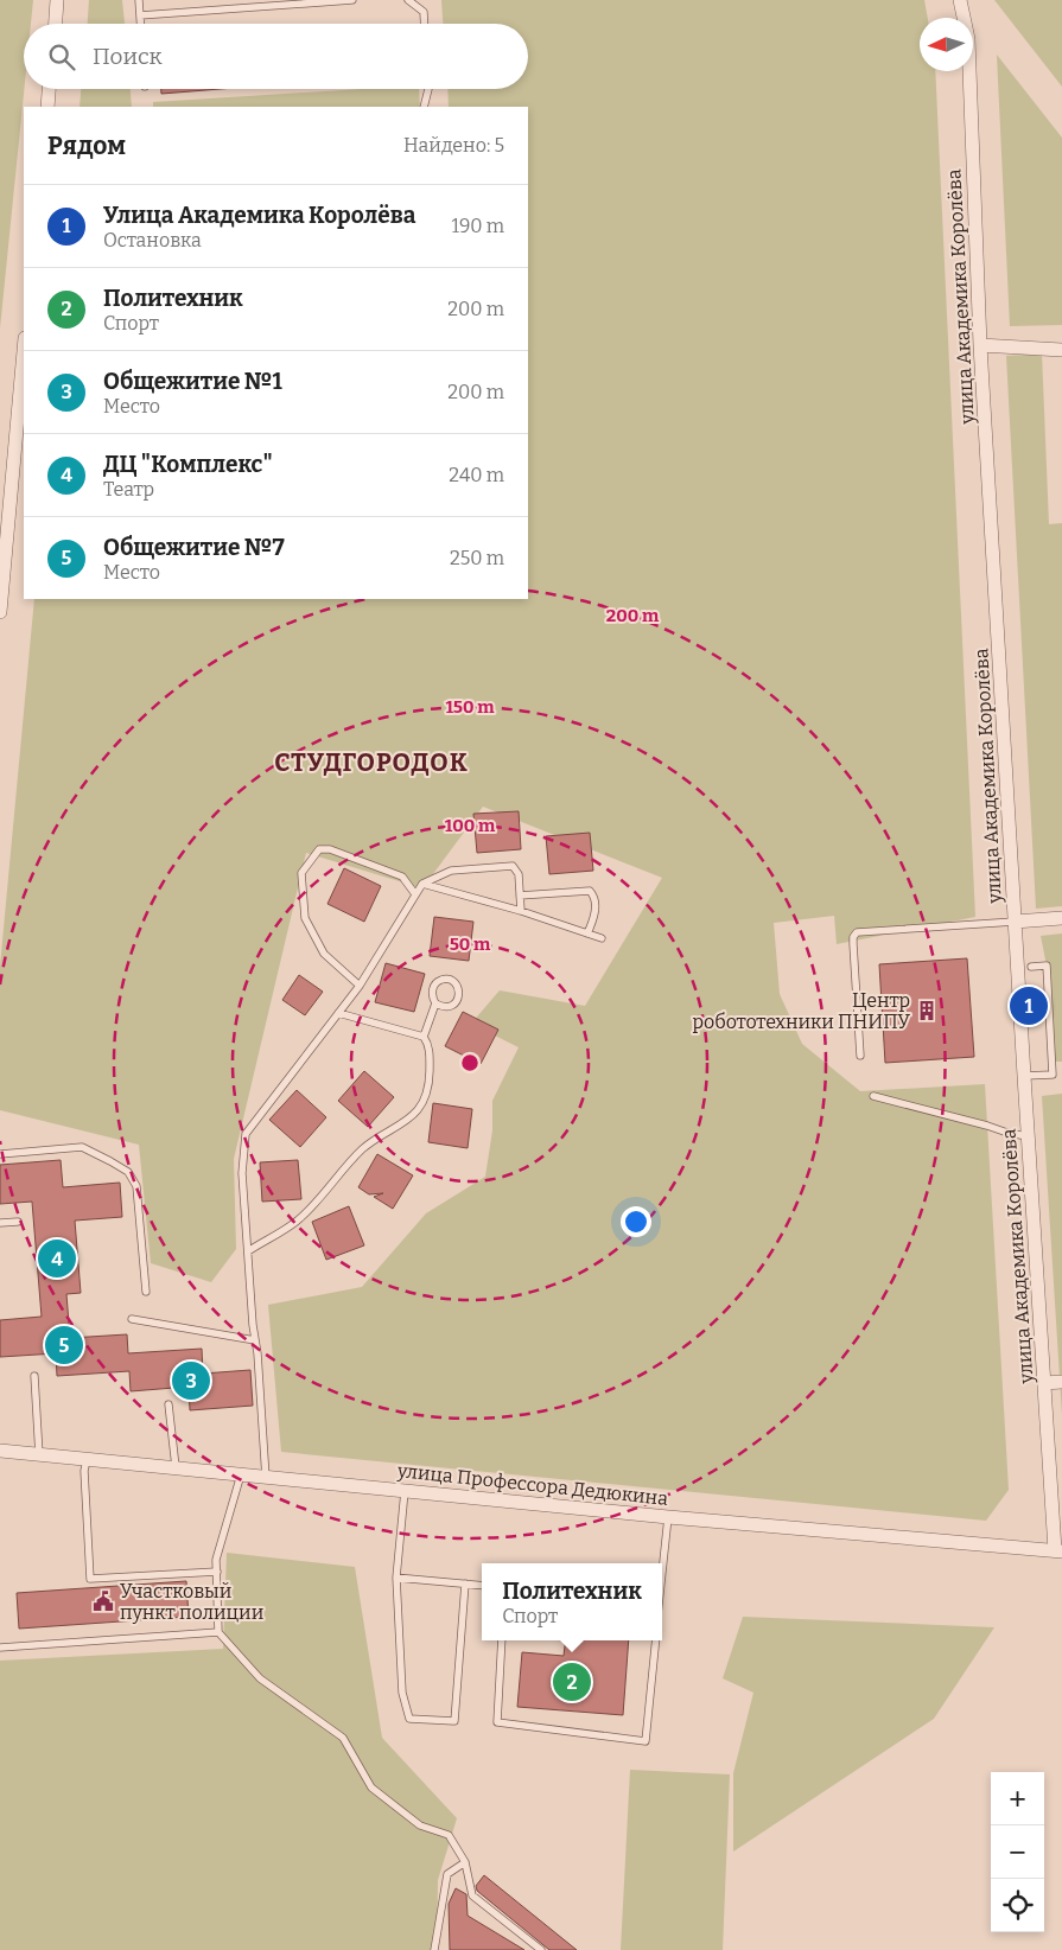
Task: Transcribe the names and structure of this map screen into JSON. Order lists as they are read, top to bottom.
{
  "streets": {
    "street": ["улица Академика Королёва", "улица Профессора Дедюкина"]
  },
  "crossings": [
    ["улица Академика Королёва", "улица Профессора Дедюкина"]
  ],
  "districts": ["СТУДГОРОДОК"],
  "places": {
    "building": ["Центр робототехники ПНИПУ"],
    "public building": ["Участковый пункт полиции"]
  },
  "north": "left",
  "page": {
    "search": "Поиск",
    "heading": ["Рядом", "Найдено: 5"],
    "list": [
      {
        "mark": "1",
        "name": "Улица Академика Королёва",
        "note": "Остановка",
        "value": "190 m"
      },
      {
        "mark": "2",
        "name": "Политехник",
        "note": "Спорт",
        "value": "200 m"
      },
      {
        "mark": "3",
        "name": "Общежитие №1",
        "note": "Место",
        "value": "200 m"
      },
      {
        "mark": "4",
        "name": "ДЦ \"Комплекс\"",
        "note": "Театр",
        "value": "240 m"
      },
      {
        "mark": "5",
        "name": "Общежитие №7",
        "note": "Место",
        "value": "250 m"
      }
    ],
    "pins": [
      "1",
      "4",
      "5",
      "3",
      "2"
    ],
    "popup": ["Политехник", "Спорт"],
    "map_buttons": ["+", "−"]
  },
  "rings": [
    "200 m",
    "150 m",
    "100 m",
    "50 m"
  ]
}
